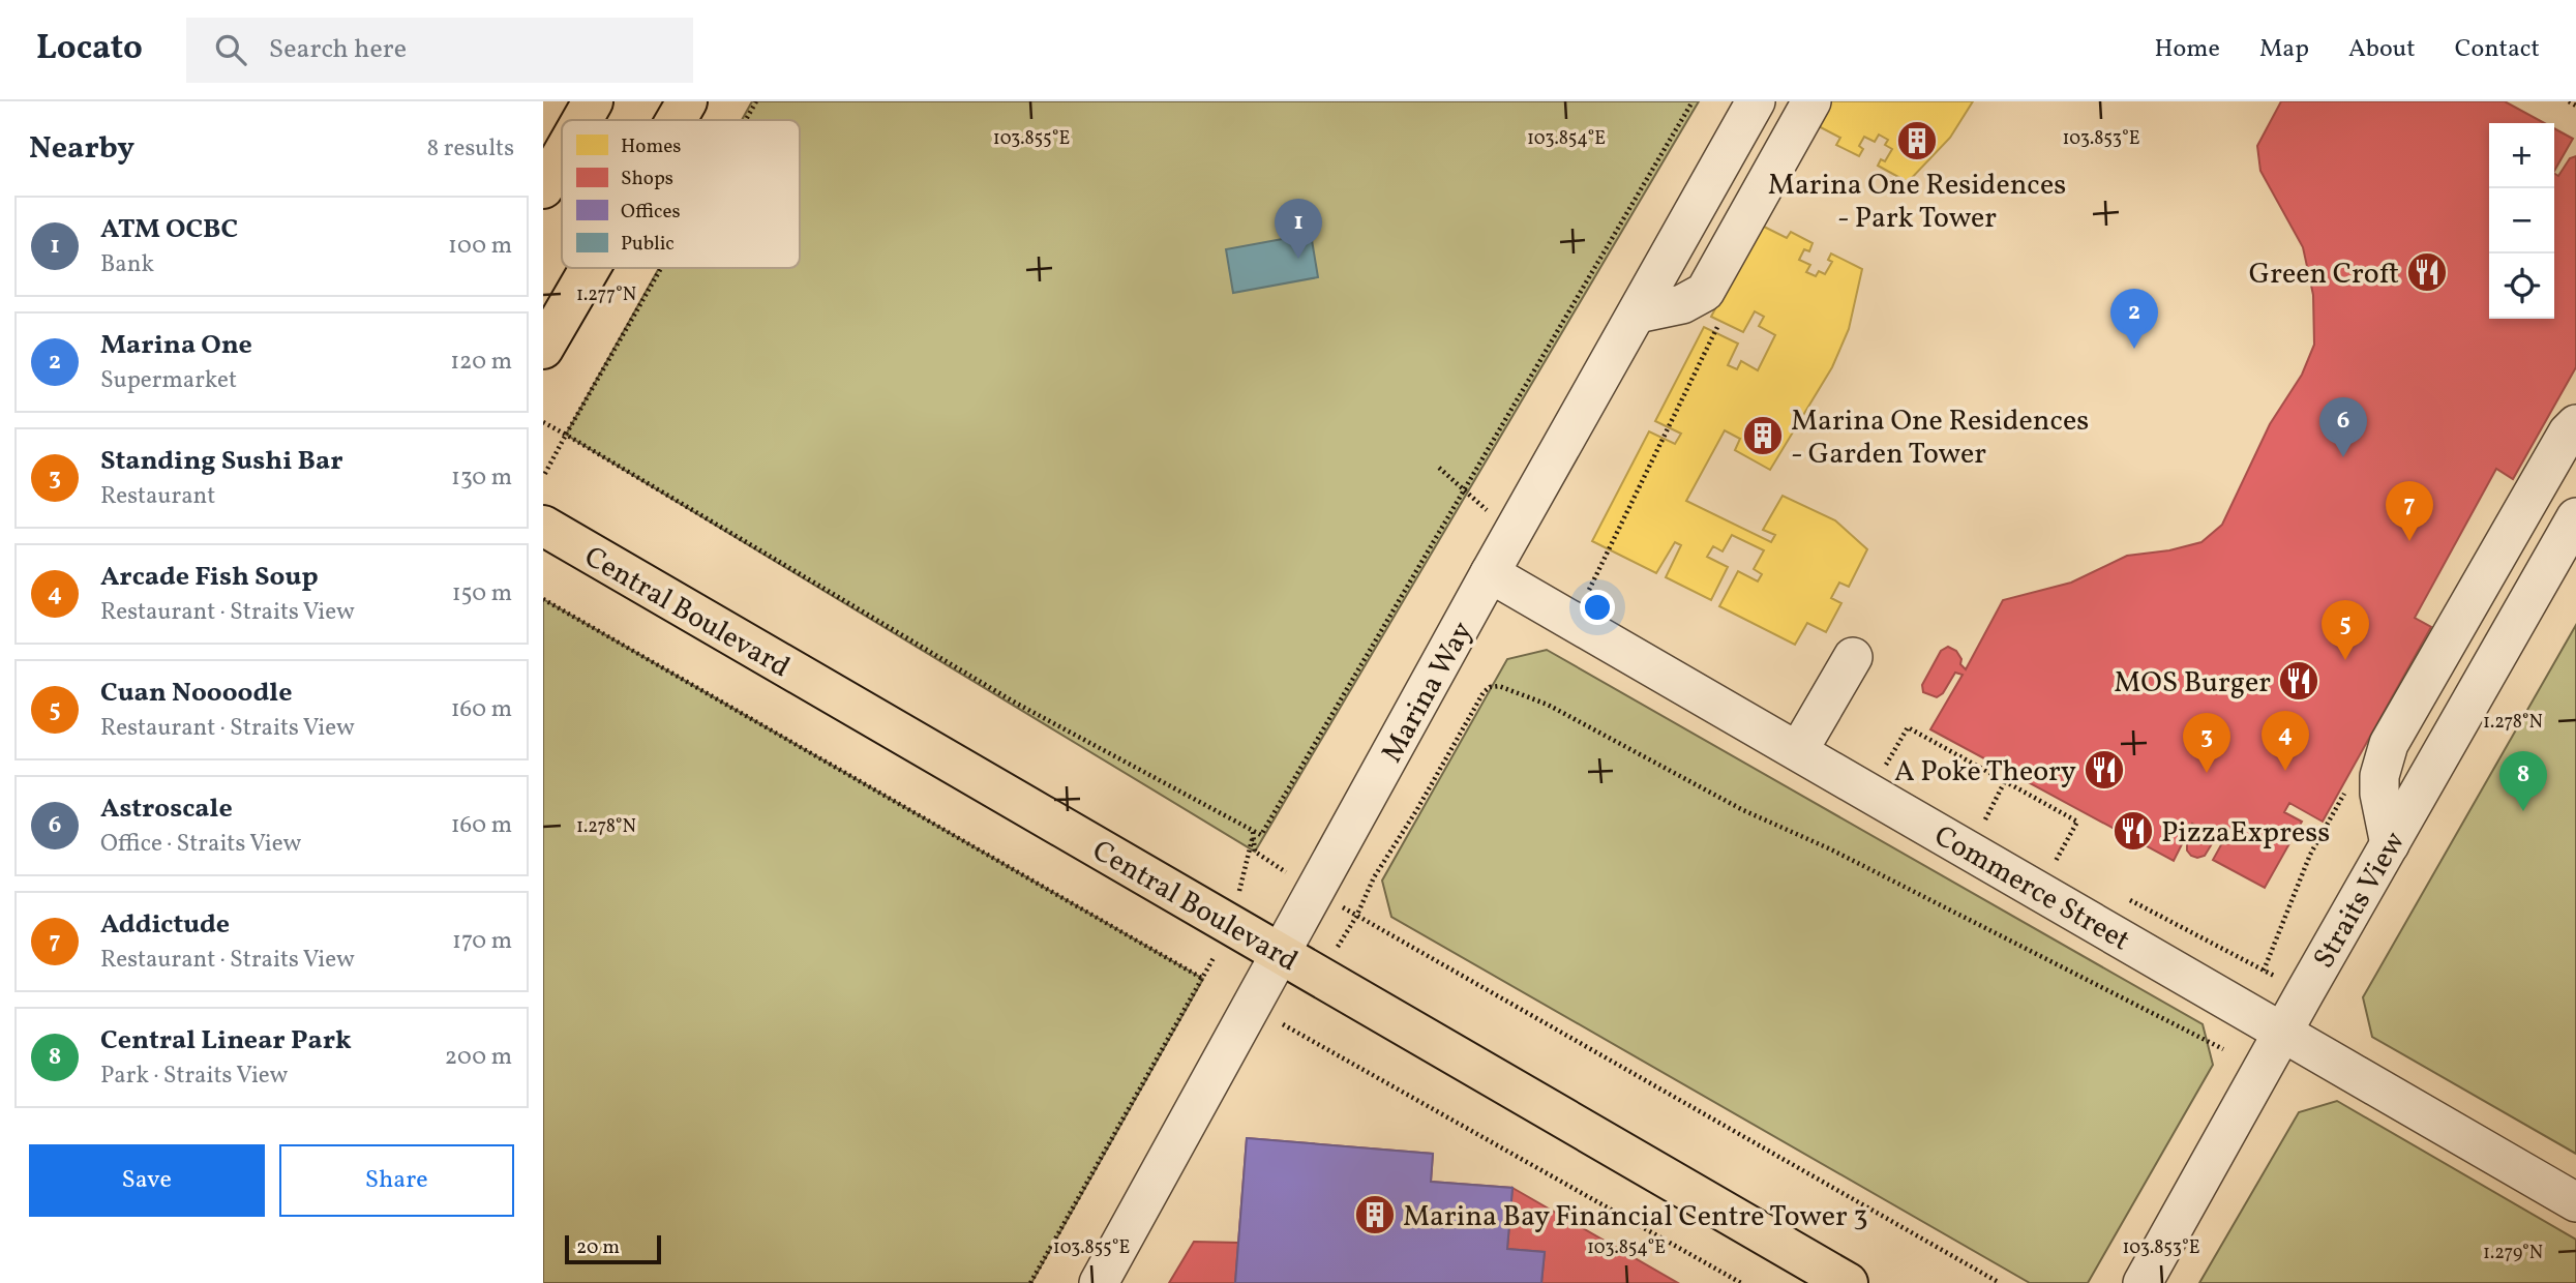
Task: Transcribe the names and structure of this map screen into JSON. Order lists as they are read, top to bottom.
{
  "streets": {
    "main road": ["Central Boulevard"],
    "street": ["Marina Way", "Commerce Street", "Straits View"]
  },
  "crossings": [
    ["Central Boulevard", "Marina Way"],
    ["Marina Way", "Commerce Street"],
    ["Commerce Street", "Straits View"]
  ],
  "places": {
    "building": ["Marina One Residences - Park Tower", "Marina One Residences - Garden Tower", "Marina Bay Financial Centre Tower 3"],
    "restaurant": [
      "Green Croft",
      "MOS Burger",
      "A Poke Theory",
      "PizzaExpress"
    ]
  },
  "legend": [
    "Homes",
    "Shops",
    "Offices",
    "Public"
  ],
  "scale_bar": "20 m",
  "page": {
    "header": "Locato",
    "search": "Search here",
    "nav": [
      "Home",
      "Map",
      "About",
      "Contact"
    ],
    "heading": ["Nearby", "8 results"],
    "map_buttons": ["+", "−"],
    "list": [
      {
        "mark": "1",
        "name": "ATM OCBC",
        "note": "Bank",
        "value": "100 m"
      },
      {
        "mark": "2",
        "name": "Marina One",
        "note": "Supermarket",
        "value": "120 m"
      },
      {
        "mark": "3",
        "name": "Standing Sushi Bar",
        "note": "Restaurant",
        "value": "130 m"
      },
      {
        "mark": "4",
        "name": "Arcade Fish Soup",
        "note": "Restaurant · Straits View",
        "value": "150 m"
      },
      {
        "mark": "5",
        "name": "Cuan Noooodle",
        "note": "Restaurant · Straits View",
        "value": "160 m"
      },
      {
        "mark": "6",
        "name": "Astroscale",
        "note": "Office · Straits View",
        "value": "160 m"
      },
      {
        "mark": "7",
        "name": "Addictude",
        "note": "Restaurant · Straits View",
        "value": "170 m"
      },
      {
        "mark": "8",
        "name": "Central Linear Park",
        "note": "Park · Straits View",
        "value": "200 m"
      }
    ],
    "pins": [
      "1",
      "2",
      "6",
      "7",
      "5",
      "4",
      "3",
      "8"
    ],
    "buttons": ["Save", "Share"],
    "scale": "20 m"
  },
  "coordinates": [
    "103.855°E",
    "103.854°E",
    "103.853°E",
    "1.277°N",
    "1.278°N",
    "1.279°N"
  ]
}
